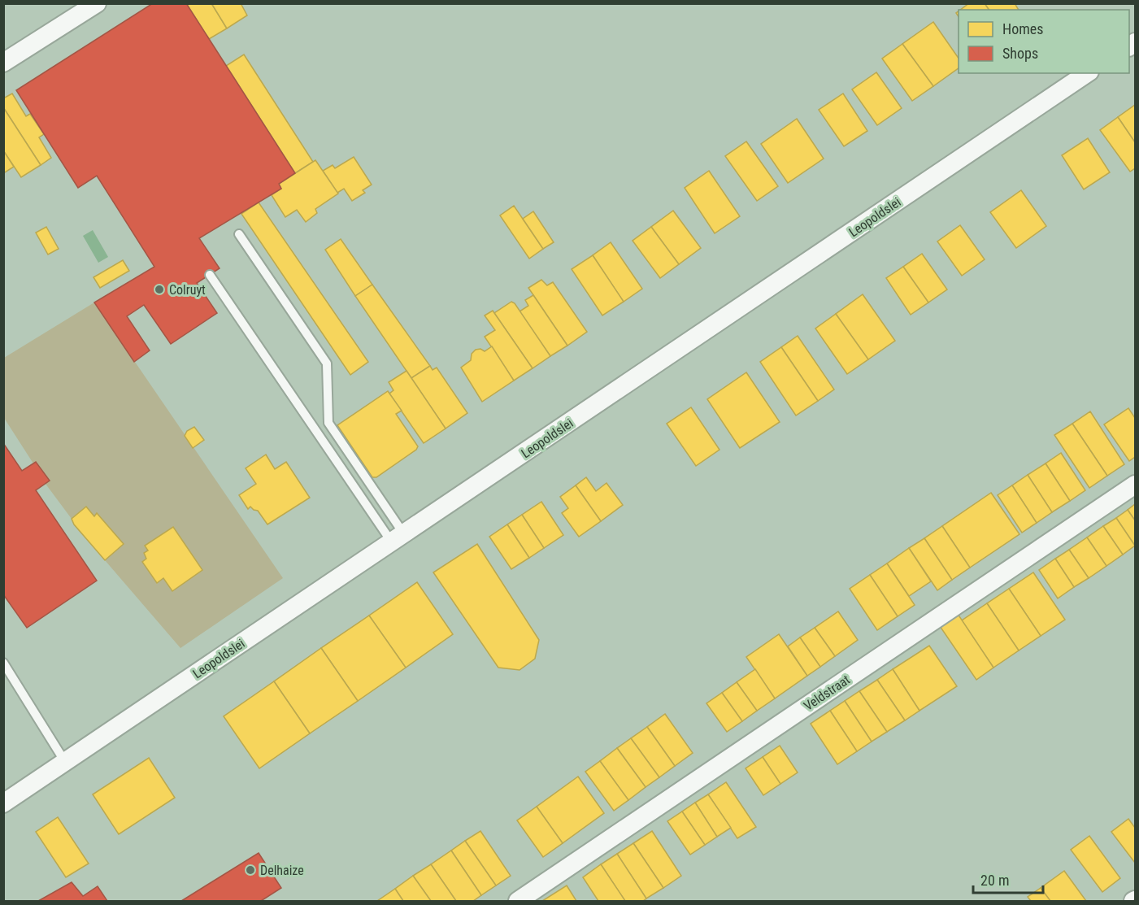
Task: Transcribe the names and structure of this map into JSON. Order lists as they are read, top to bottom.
{
  "streets": {
    "street": ["Leopoldslei", "Veldstraat"]
  },
  "places": ["Colruyt", "Delhaize"],
  "legend": ["Homes", "Shops"],
  "scale_bar": "20 m"
}
